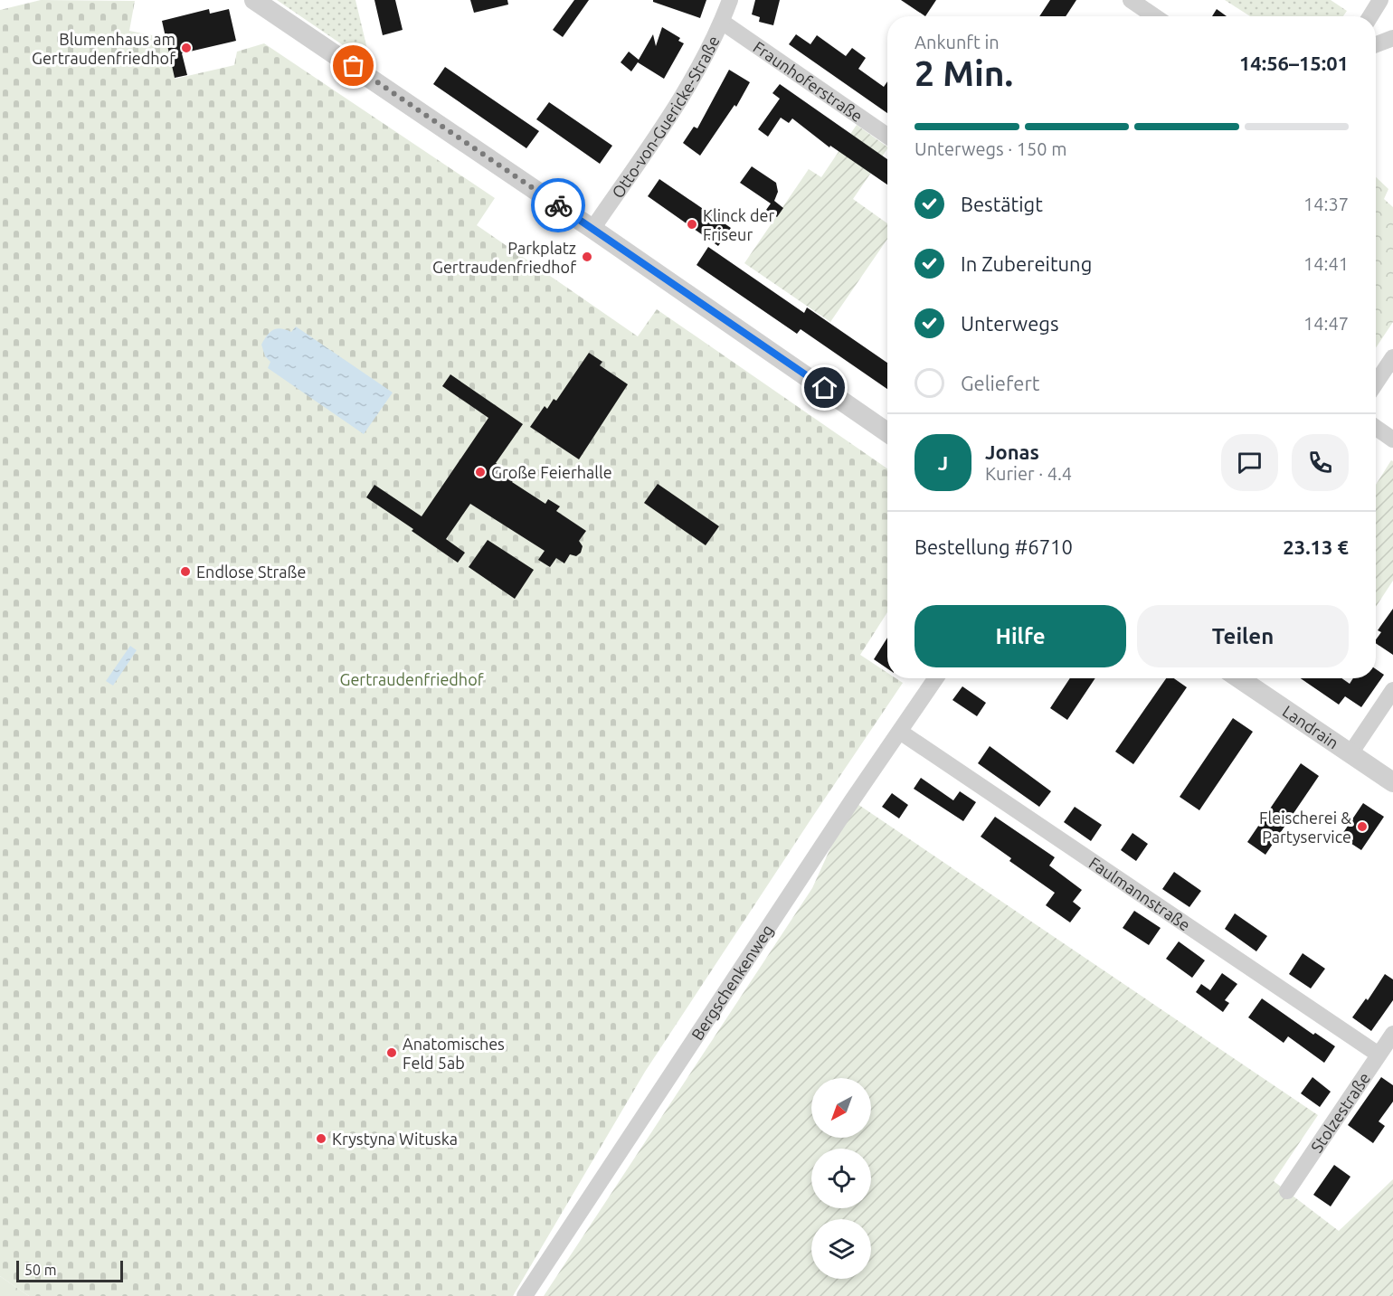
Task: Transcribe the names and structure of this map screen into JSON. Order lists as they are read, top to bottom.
{
  "streets": {
    "street": [
      "Fraunhoferstraße",
      "Otto-von-Guericke-Straße",
      "Landrain",
      "Faulmannstraße",
      "Bergschenkenweg",
      "Stolzestraße"
    ]
  },
  "crossings": [
    ["Fraunhoferstraße", "Otto-von-Guericke-Straße"],
    ["Faulmannstraße", "Bergschenkenweg"],
    ["Faulmannstraße", "Stolzestraße"]
  ],
  "parks": ["Gertraudenfriedhof"],
  "places": [
    "Blumenhaus am Gertraudenfriedhof",
    "Klinck der Friseur",
    "Parkplatz Gertraudenfriedhof",
    "Große Feierhalle",
    "Endlose Straße",
    "Fleischerei & Partyservice",
    "Anatomisches Feld 5ab",
    "Krystyna Wituska"
  ],
  "scale_bar": "50 m",
  "north": "bottom left",
  "page": {
    "heading": ["2 Min.", "Ankunft in", "14:56–15:01"],
    "panel": [
      "Jonas",
      "Kurier · 4.4",
      "Bestellung #6710",
      "23.13 €"
    ],
    "bar": "Unterwegs · 150 m",
    "list": [
      ["Bestätigt", "14:37"],
      ["In Zubereitung", "14:41"],
      ["Unterwegs", "14:47"],
      "Geliefert"
    ],
    "round": "J",
    "buttons": ["Hilfe", "Teilen"],
    "scale": "50 m"
  }
}
